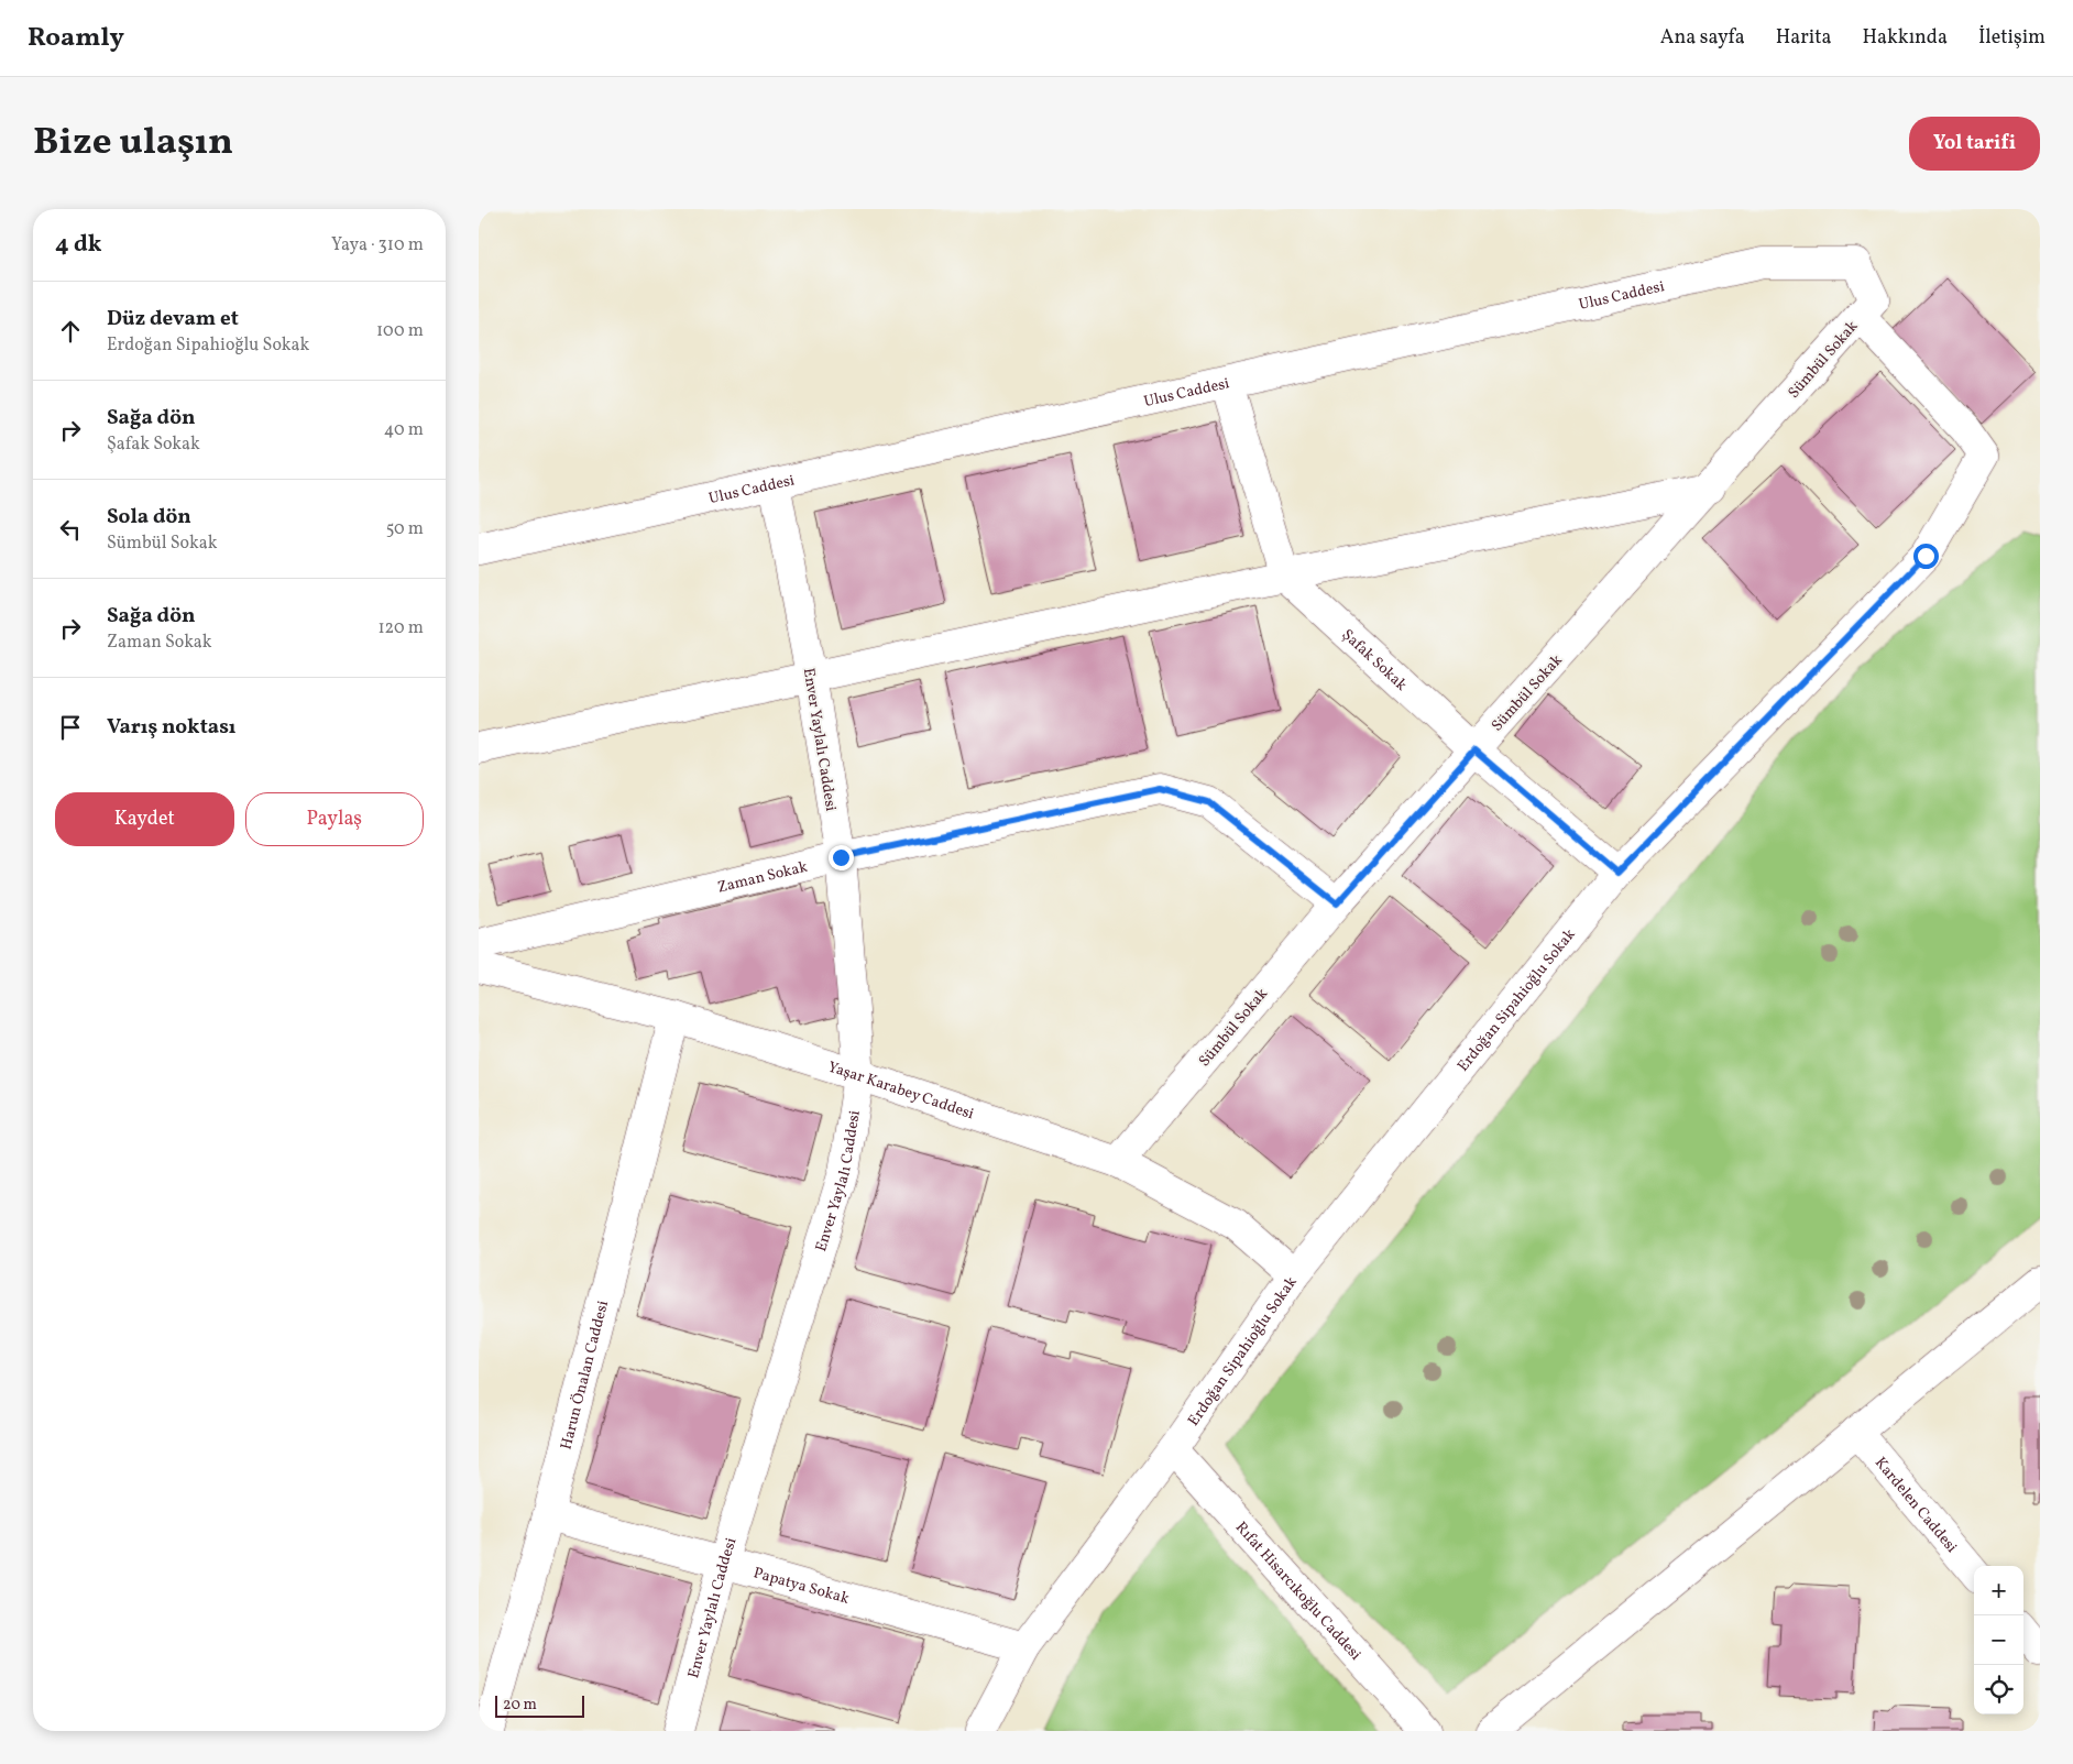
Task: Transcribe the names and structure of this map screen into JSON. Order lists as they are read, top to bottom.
{
  "streets": {
    "street": [
      "Ulus Caddesi",
      "Sümbül Sokak",
      "Şafak Sokak",
      "Enver Yaylalı Caddesi",
      "Zaman Sokak",
      "Erdoğan Sipahioğlu Sokak",
      "Yaşar Karabey Caddesi",
      "Harun Önalan Caddesi",
      "Kardelen Caddesi",
      "Papatya Sokak",
      "Rıfat Hisarcıkoğlu Caddesi"
    ]
  },
  "crossings": [
    ["Ulus Caddesi", "Sümbül Sokak"],
    ["Ulus Caddesi", "Enver Yaylalı Caddesi"],
    ["Ulus Caddesi", "Erdoğan Sipahioğlu Sokak"],
    ["Sümbül Sokak", "Şafak Sokak"],
    ["Sümbül Sokak", "Zaman Sokak"],
    ["Sümbül Sokak", "Erdoğan Sipahioğlu Sokak"],
    ["Sümbül Sokak", "Yaşar Karabey Caddesi"],
    ["Şafak Sokak", "Erdoğan Sipahioğlu Sokak"],
    ["Enver Yaylalı Caddesi", "Zaman Sokak"],
    ["Enver Yaylalı Caddesi", "Yaşar Karabey Caddesi"],
    ["Enver Yaylalı Caddesi", "Papatya Sokak"],
    ["Erdoğan Sipahioğlu Sokak", "Yaşar Karabey Caddesi"],
    ["Erdoğan Sipahioğlu Sokak", "Papatya Sokak"],
    ["Erdoğan Sipahioğlu Sokak", "Rıfat Hisarcıkoğlu Caddesi"],
    ["Yaşar Karabey Caddesi", "Harun Önalan Caddesi"],
    ["Harun Önalan Caddesi", "Papatya Sokak"]
  ],
  "scale_bar": "20 m",
  "page": {
    "header": "Roamly",
    "nav": [
      "Ana sayfa",
      "Harita",
      "Hakkında",
      "İletişim"
    ],
    "title": "Bize ulaşın",
    "buttons": [
      "Yol tarifi",
      ["Kaydet", "Paylaş"]
    ],
    "heading": ["4 dk", "Yaya · 310 m"],
    "list": [
      ["Düz devam et", "Erdoğan Sipahioğlu Sokak", "100 m"],
      ["Sağa dön", "Şafak Sokak", "40 m"],
      ["Sola dön", "Sümbül Sokak", "50 m"],
      ["Sağa dön", "Zaman Sokak", "120 m"],
      "Varış noktası"
    ],
    "map_buttons": ["+", "−"],
    "scale": "20 m"
  }
}
